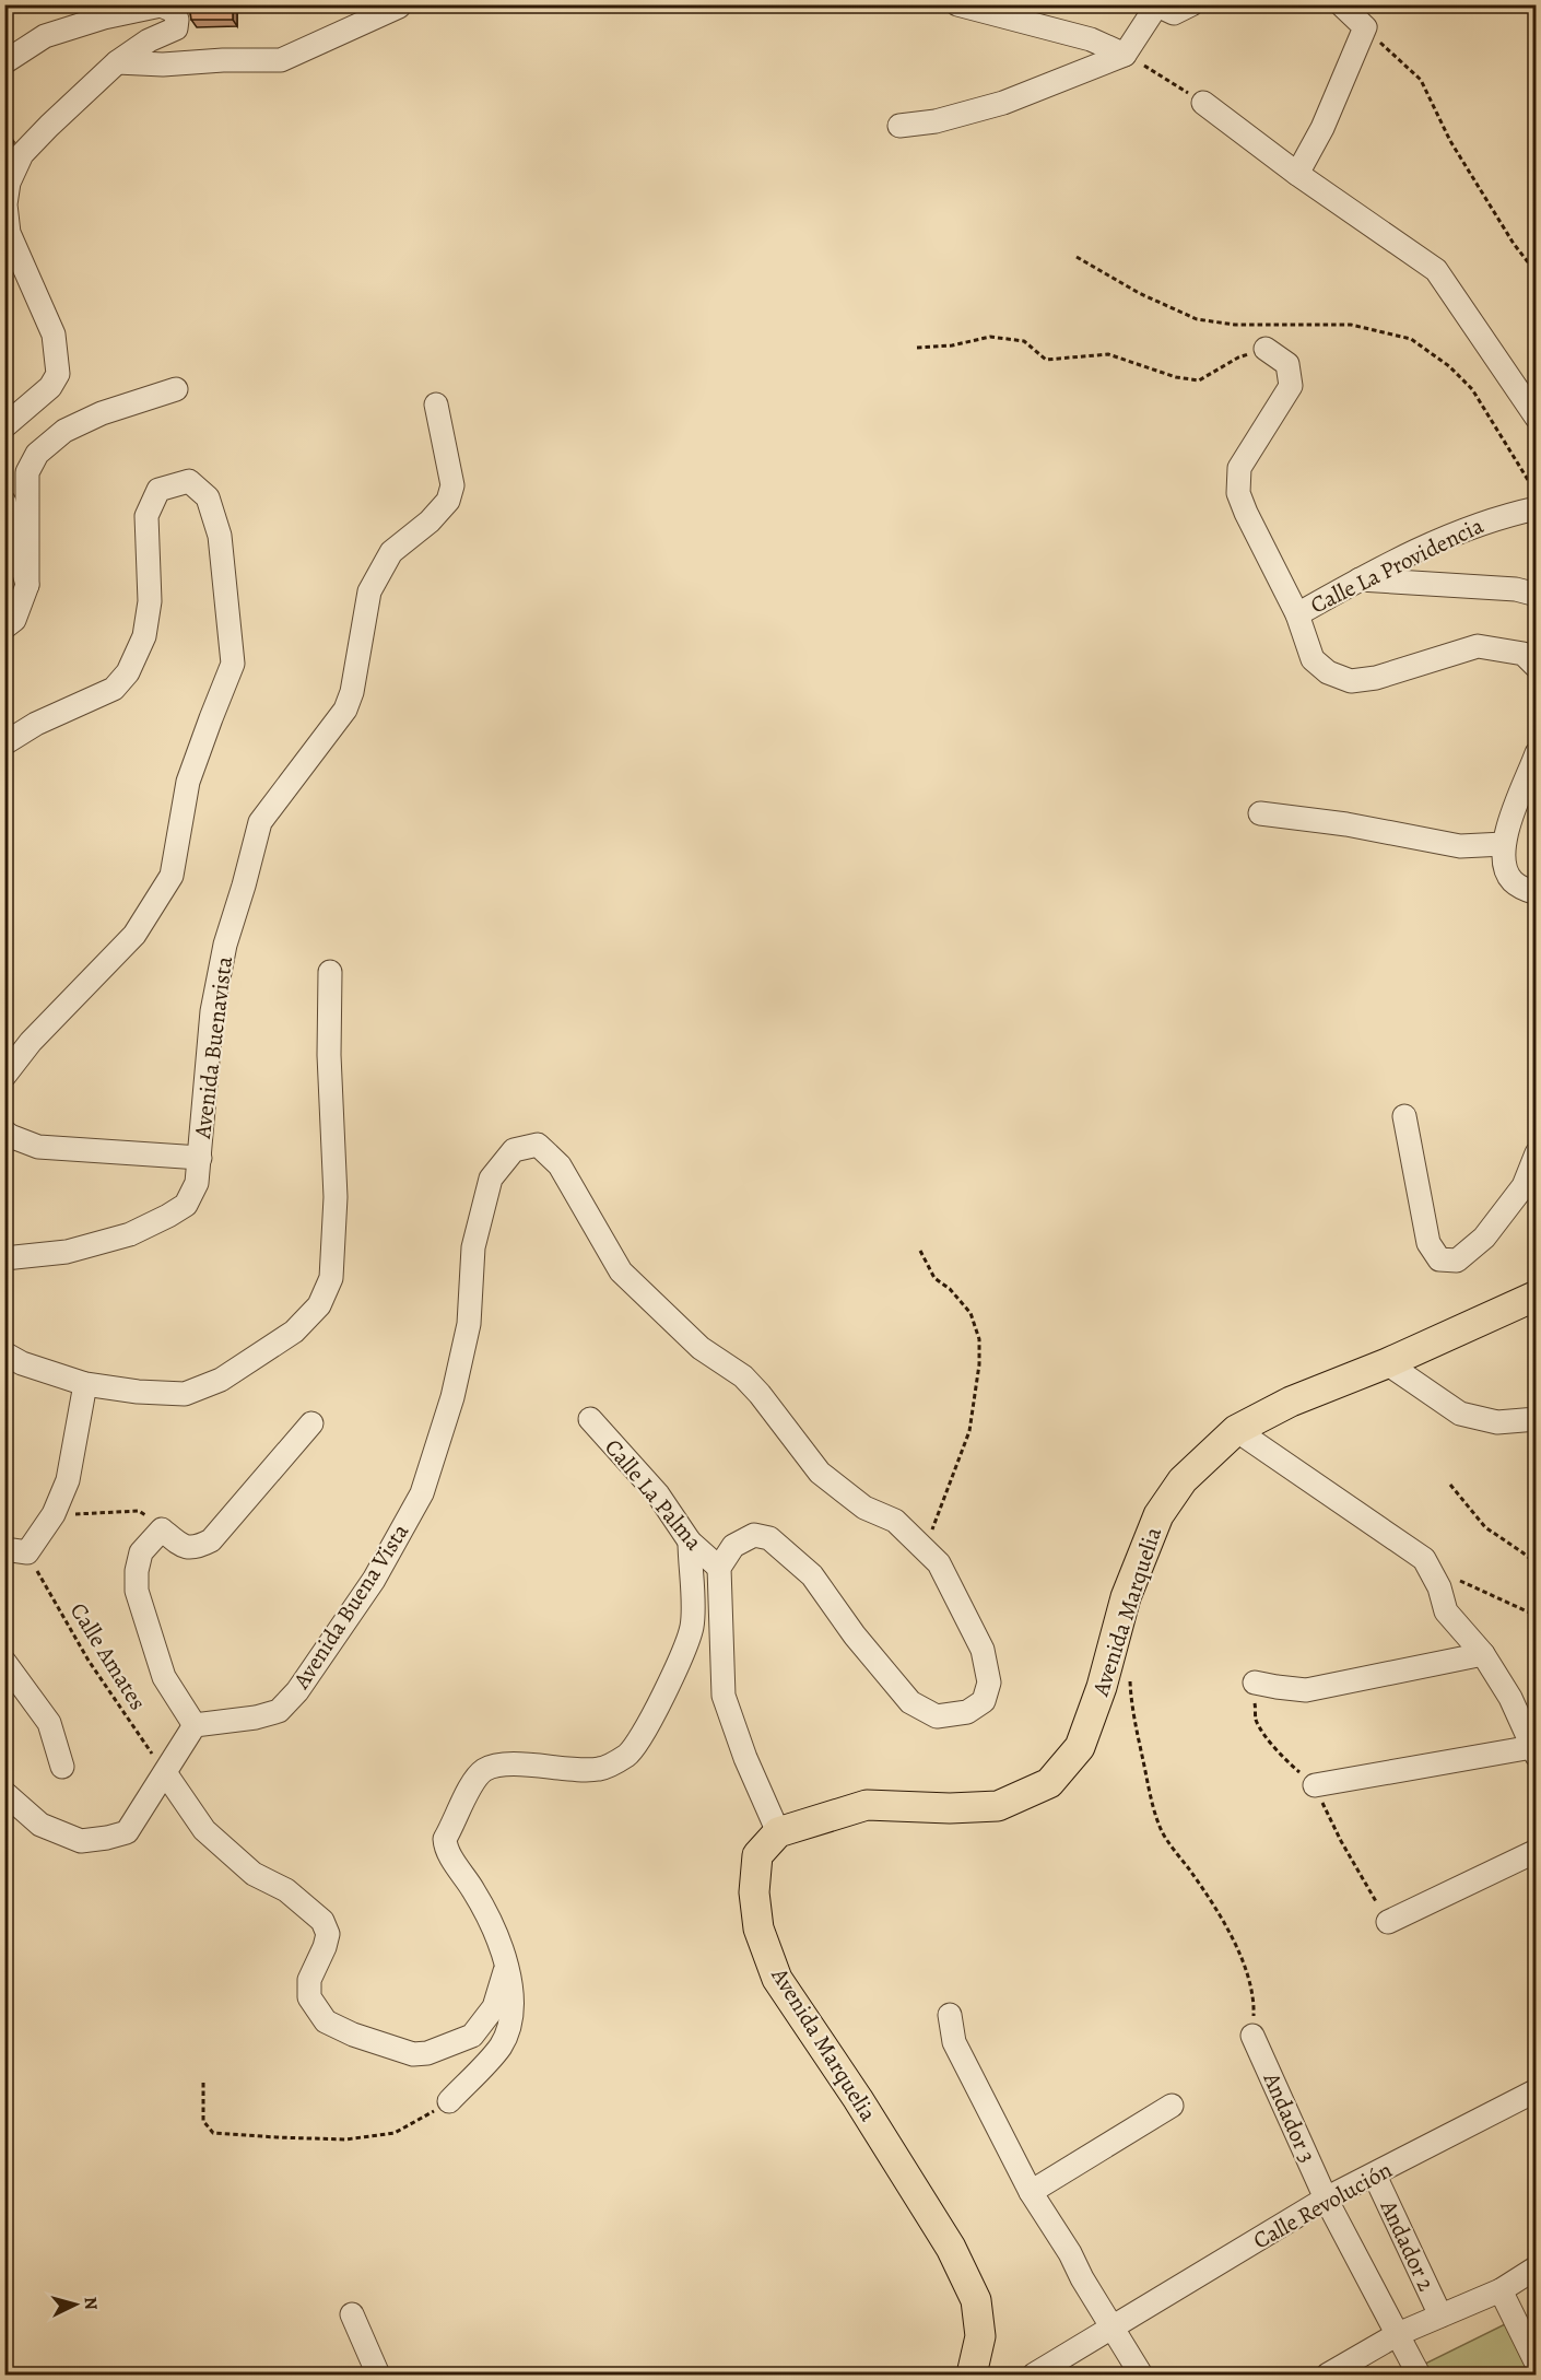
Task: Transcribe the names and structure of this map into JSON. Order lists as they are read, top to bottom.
{
  "streets": {
    "main road": ["Avenida Marquelia"],
    "street": [
      "Calle La Providencia",
      "Avenida Buenavista",
      "Calle La Palma",
      "Avenida Buena Vista",
      "Andador 3",
      "Calle Revolución",
      "Andador 2"
    ],
    "path": ["Calle Amates"]
  },
  "crossings": [
    ["Andador 3", "Calle Revolución"],
    ["Calle Revolución", "Andador 2"]
  ],
  "north": "right"
}
